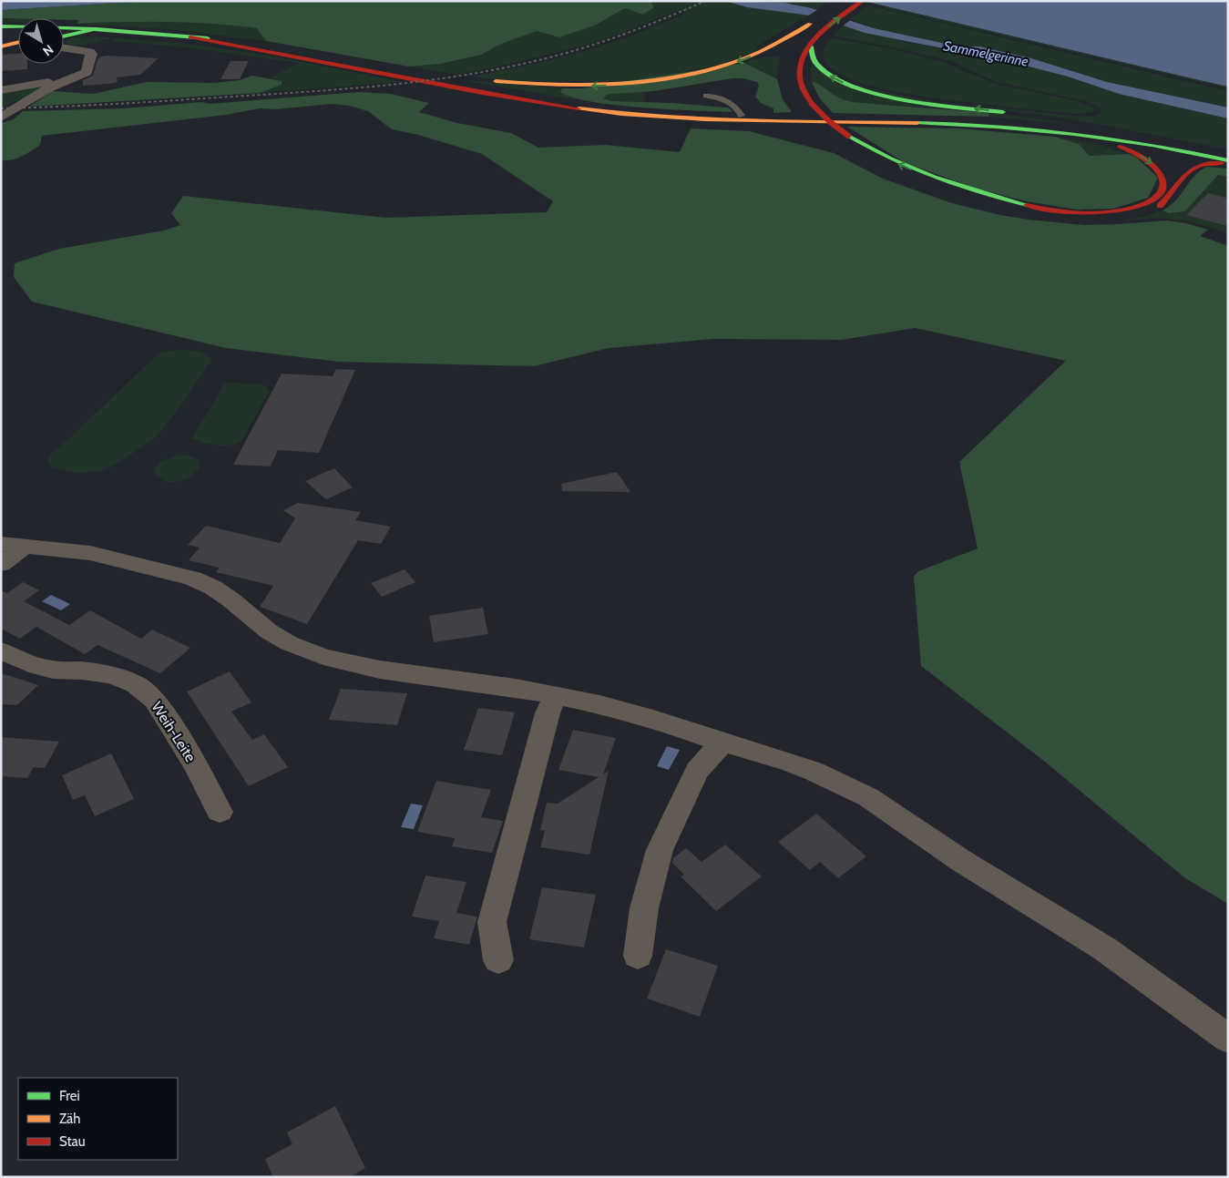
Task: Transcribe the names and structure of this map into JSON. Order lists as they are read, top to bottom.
{
  "streets": {
    "street": ["Weih-Leite"]
  },
  "water": ["Sammelgerinne"],
  "legend": ["Frei", "Zäh", "Stau"],
  "north": "bottom right"
}
